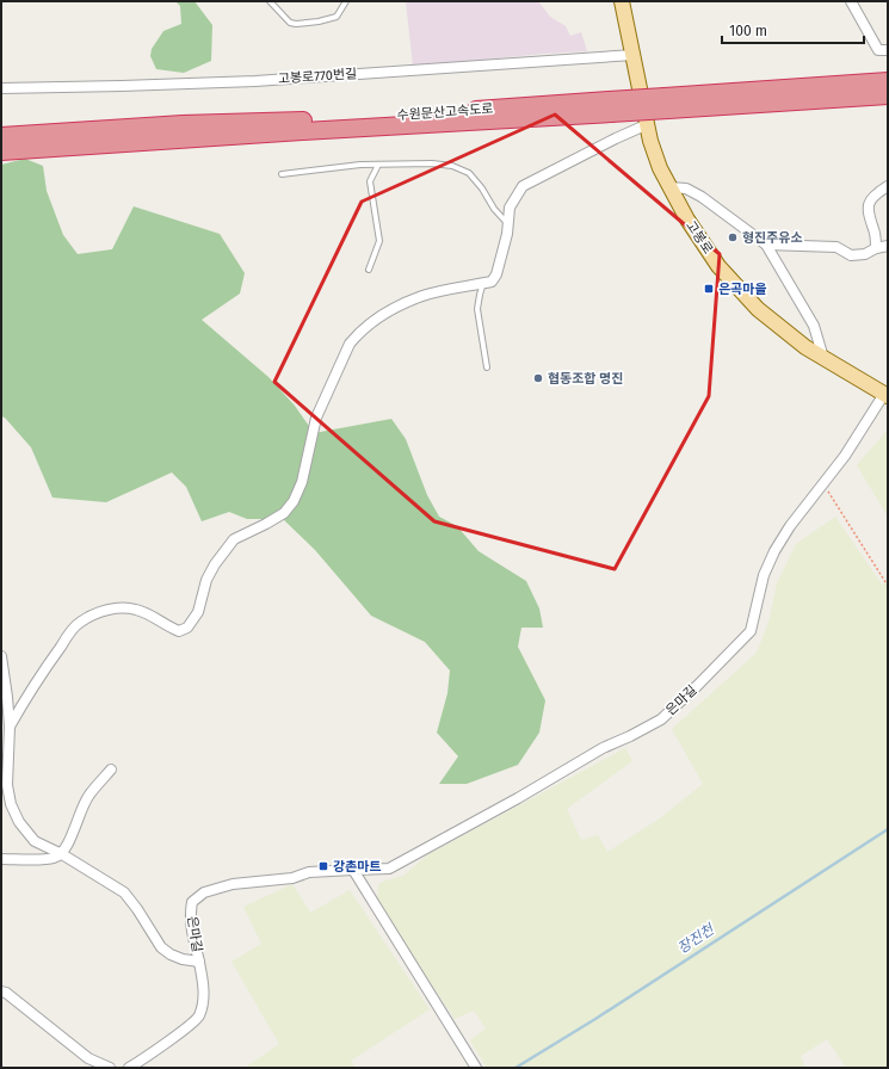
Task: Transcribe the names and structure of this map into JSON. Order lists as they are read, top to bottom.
{
  "streets": {
    "highway": ["수원문산고속도로"],
    "main road": ["고봉로"],
    "street": ["고봉로770번길", "은마길"]
  },
  "crossings": [
    ["고봉로770번길", "고봉로"],
    ["고봉로", "은마길"]
  ],
  "water": ["장진천"],
  "places": {
    "other": ["형진주유소", "협동조합 명진"],
    "transit": ["은곡마을", "강촌마트"]
  },
  "scale_bar": "100 m"
}
